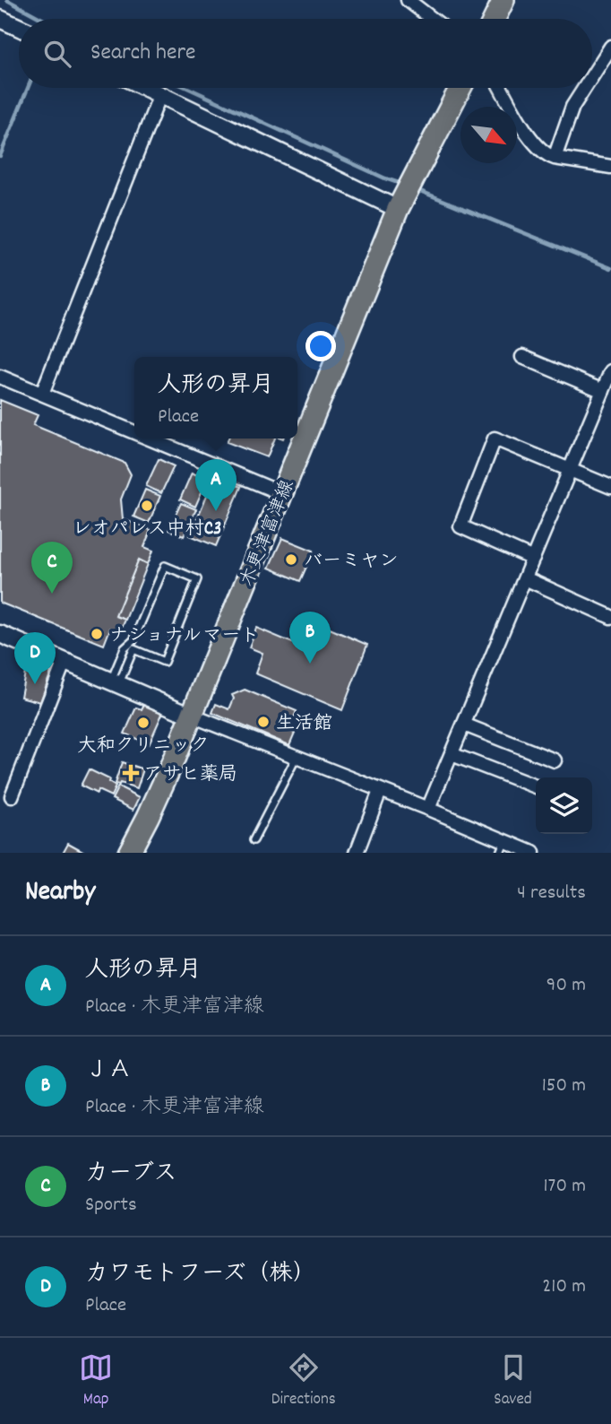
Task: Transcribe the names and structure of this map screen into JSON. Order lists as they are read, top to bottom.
{
  "streets": {
    "main road": ["木更津富津線"]
  },
  "places": {
    "other": [
      "レオパレス中村C3",
      "バーミヤン",
      "ナショナルマート",
      "生活館",
      "大和クリニック"
    ],
    "health": ["アサヒ薬局"]
  },
  "north": "bottom right",
  "page": {
    "search": "Search here",
    "popup": ["人形の昇月", "Place"],
    "pins": [
      "A",
      "C",
      "B",
      "D"
    ],
    "heading": ["Nearby", "4 results"],
    "list": [
      {
        "mark": "A",
        "name": "人形の昇月",
        "note": "Place · 木更津富津線",
        "value": "90 m"
      },
      {
        "mark": "B",
        "name": "ＪＡ",
        "note": "Place · 木更津富津線",
        "value": "150 m"
      },
      {
        "mark": "C",
        "name": "カーブス",
        "note": "Sports",
        "value": "170 m"
      },
      {
        "mark": "D",
        "name": "カワモトフーズ（株）",
        "note": "Place",
        "value": "210 m"
      }
    ],
    "nav": ["Map", "Directions", "Saved"]
  }
}
